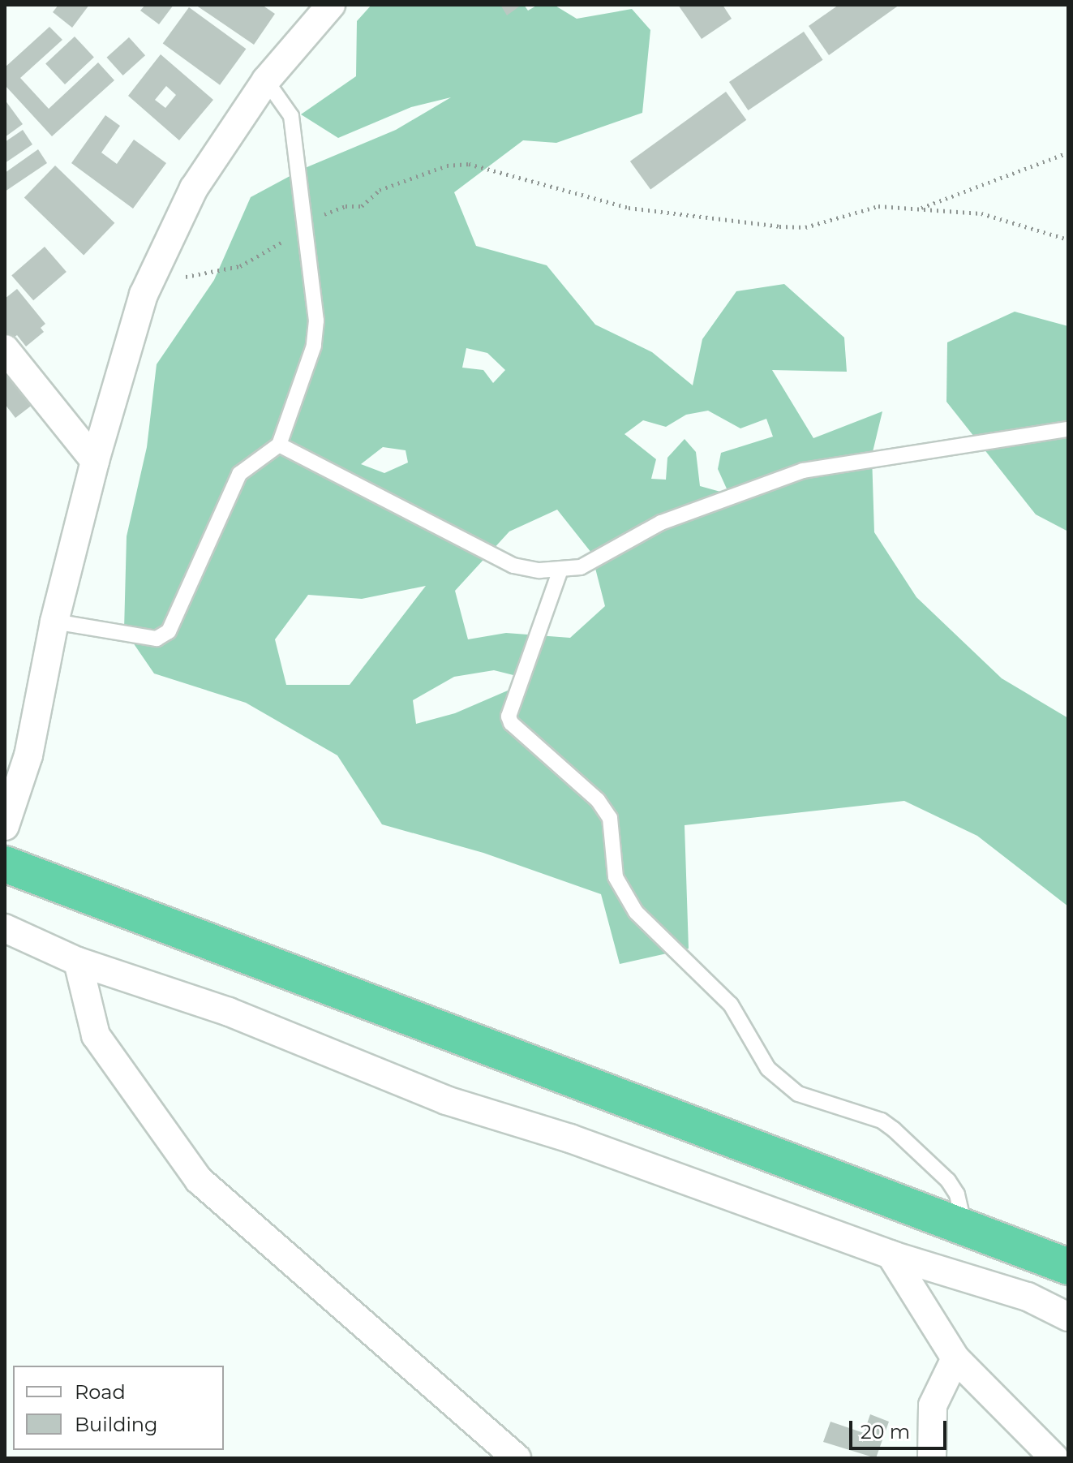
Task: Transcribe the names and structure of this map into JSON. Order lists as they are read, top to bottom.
{
  "legend": ["Road", "Building"],
  "scale_bar": "20 m"
}
